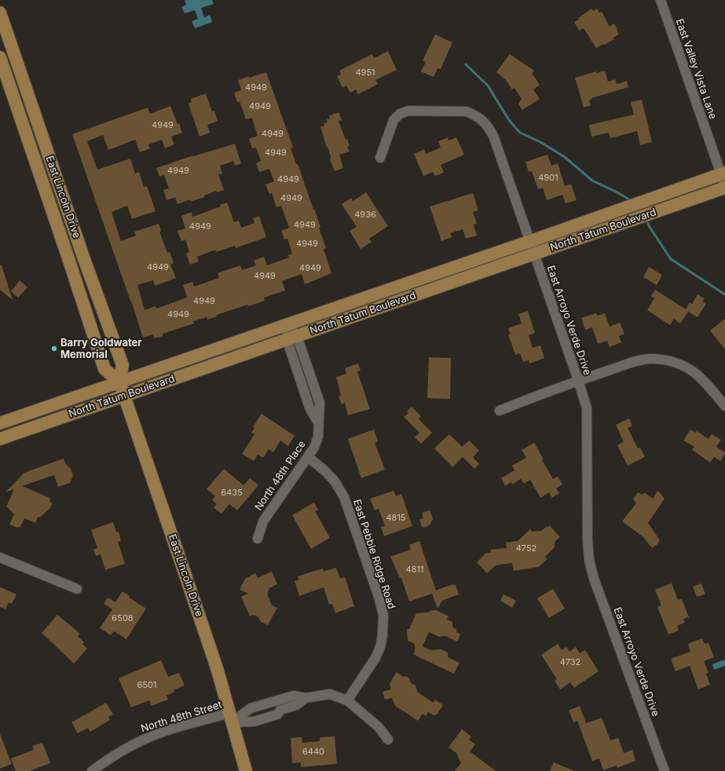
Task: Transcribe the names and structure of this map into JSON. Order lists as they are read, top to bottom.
{
  "streets": {
    "main road": ["East Lincoln Drive", "North Tatum Boulevard"],
    "street": [
      "East Valley Vista Lane",
      "East Arroyo Verde Drive",
      "North 48th Place",
      "East Pebble Ridge Road",
      "North 48th Street"
    ]
  },
  "crossings": [
    ["East Valley Vista Lane", "North Tatum Boulevard"],
    ["East Lincoln Drive", "North Tatum Boulevard"],
    ["East Lincoln Drive", "North 48th Street"],
    ["North Tatum Boulevard", "East Arroyo Verde Drive"],
    ["North Tatum Boulevard", "North 48th Place"],
    ["North 48th Place", "East Pebble Ridge Road"],
    ["East Pebble Ridge Road", "North 48th Street"]
  ],
  "places": ["Barry Goldwater Memorial"],
  "house_numbers": [
    "4951",
    "4949",
    "4949",
    "4949",
    "4949",
    "4949",
    "4949",
    "4901",
    "4949",
    "4949",
    "4936",
    "4949",
    "4949",
    "4949",
    "4949",
    "4949",
    "4949",
    "4949",
    "4949",
    "6435",
    "4815",
    "4752",
    "4811",
    "6508",
    "4732",
    "6501",
    "6440"
  ]
}
